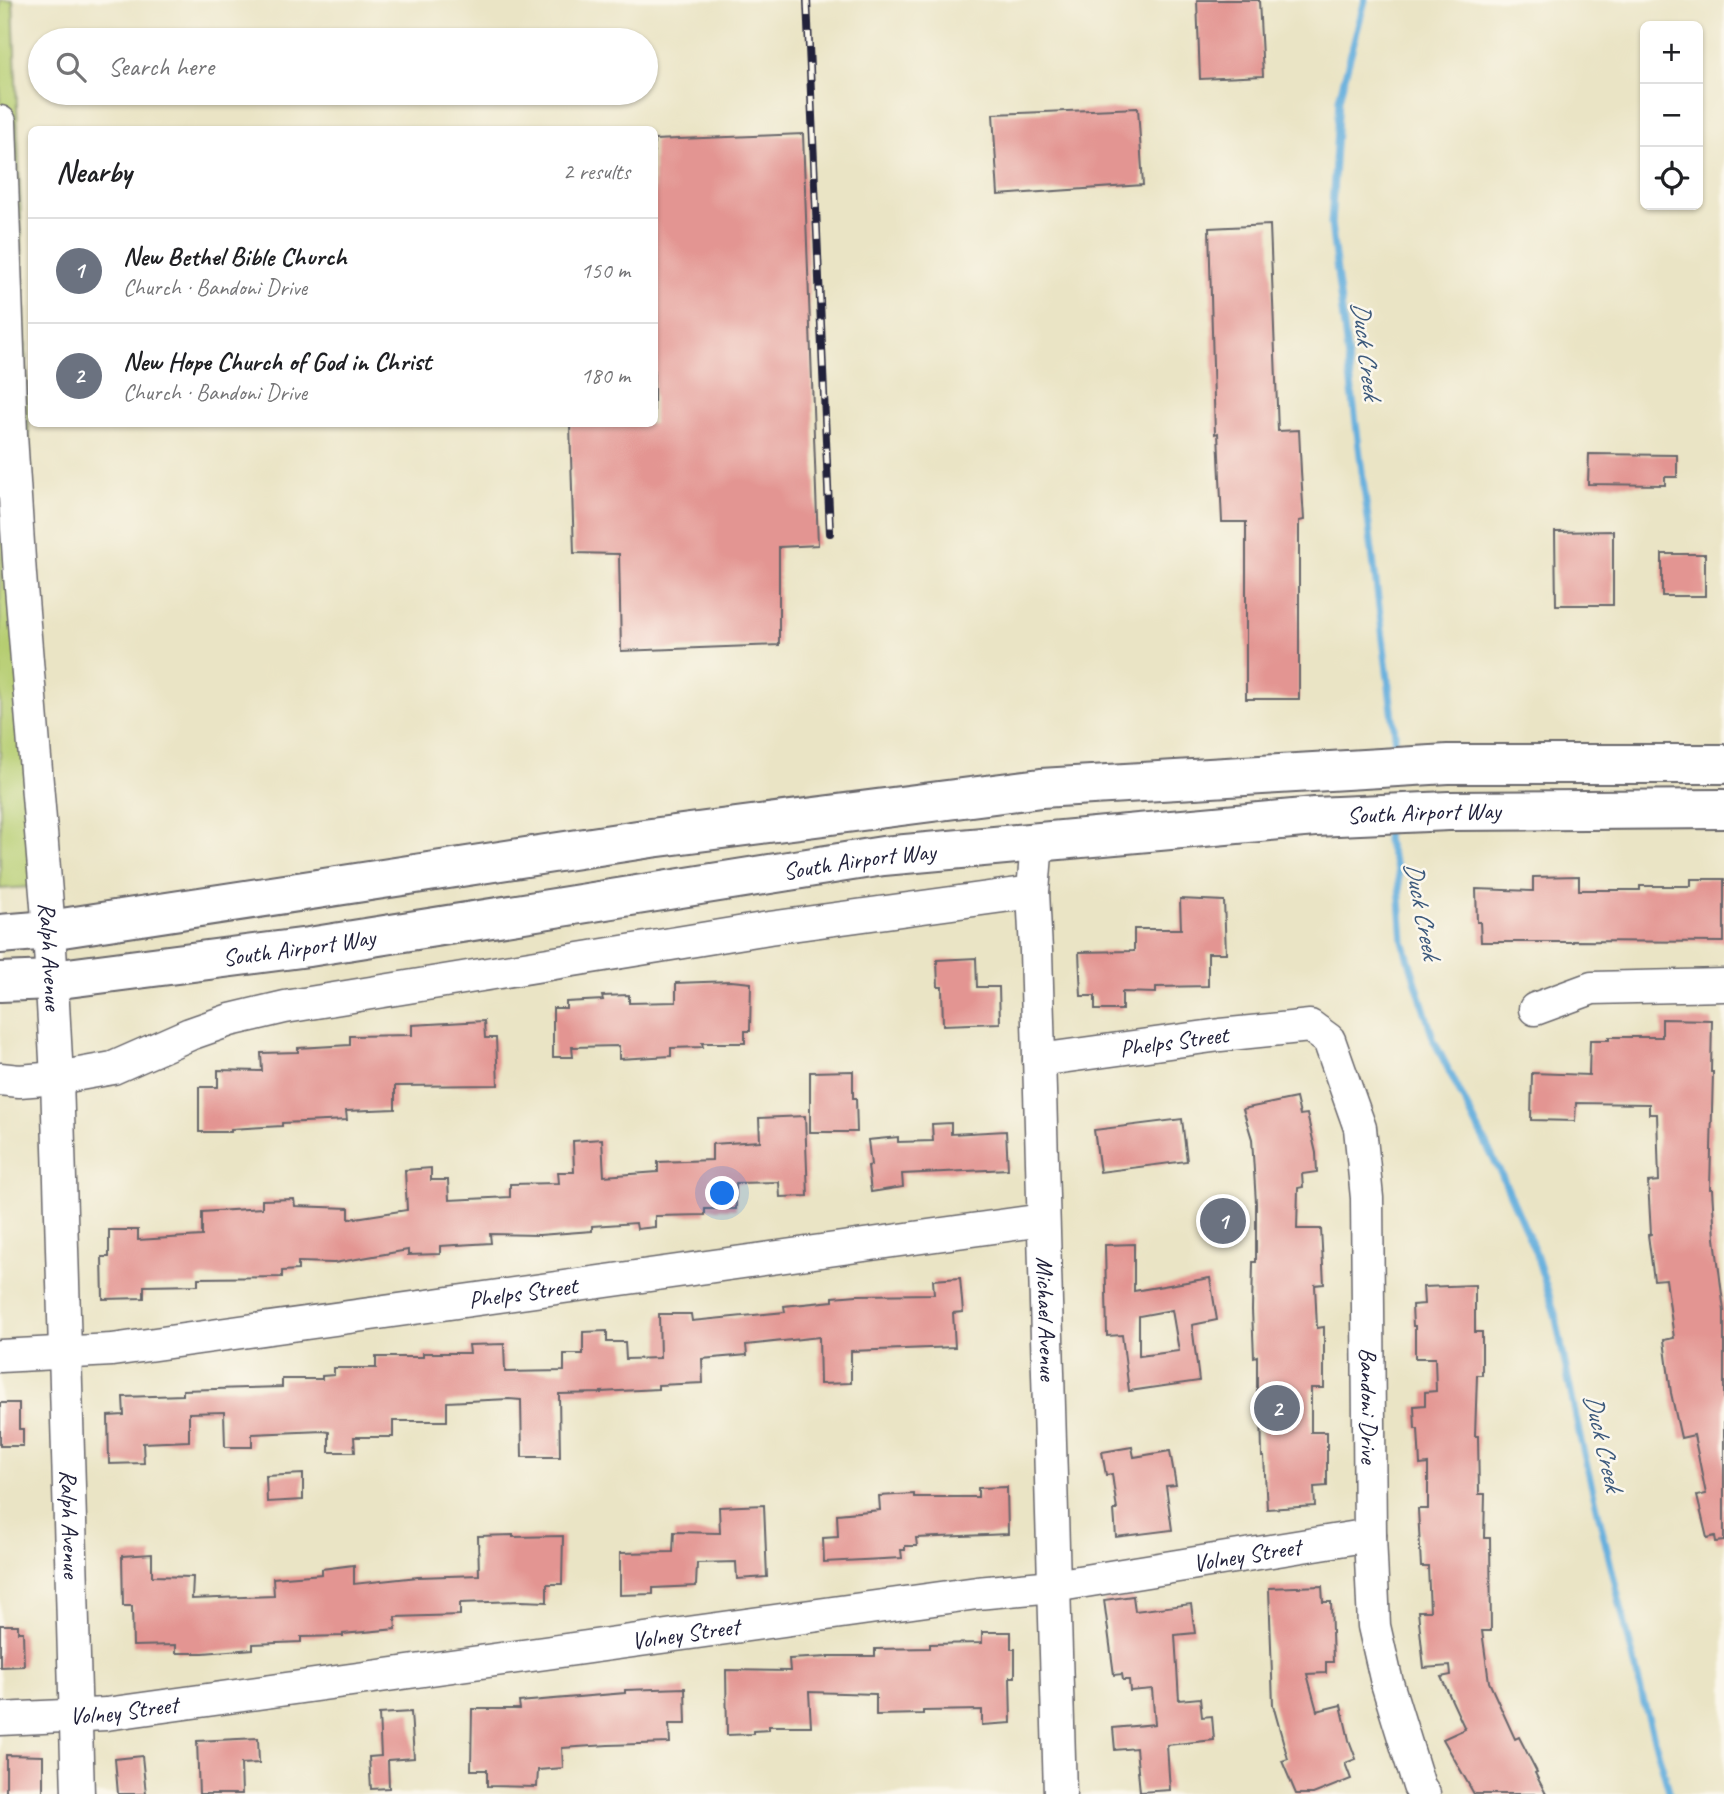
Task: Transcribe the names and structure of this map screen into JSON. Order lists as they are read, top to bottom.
{
  "streets": {
    "main road": ["South Airport Way"],
    "street": [
      "Ralph Avenue",
      "Phelps Street",
      "Michael Avenue",
      "Bandoni Drive",
      "Volney Street"
    ]
  },
  "crossings": [
    ["South Airport Way", "Ralph Avenue"],
    ["South Airport Way", "Michael Avenue"],
    ["Ralph Avenue", "Phelps Street"],
    ["Ralph Avenue", "Volney Street"],
    ["Phelps Street", "Michael Avenue"],
    ["Phelps Street", "Bandoni Drive"],
    ["Michael Avenue", "Volney Street"],
    ["Bandoni Drive", "Volney Street"]
  ],
  "water": ["Duck Creek"],
  "page": {
    "map_buttons": ["+", "−"],
    "search": "Search here",
    "heading": ["Nearby", "2 results"],
    "list": [
      {
        "mark": "1",
        "name": "New Bethel Bible Church",
        "note": "Church · Bandoni Drive",
        "value": "150 m"
      },
      {
        "mark": "2",
        "name": "New Hope Church of God in Christ",
        "note": "Church · Bandoni Drive",
        "value": "180 m"
      }
    ],
    "pins": ["1", "2"]
  }
}
